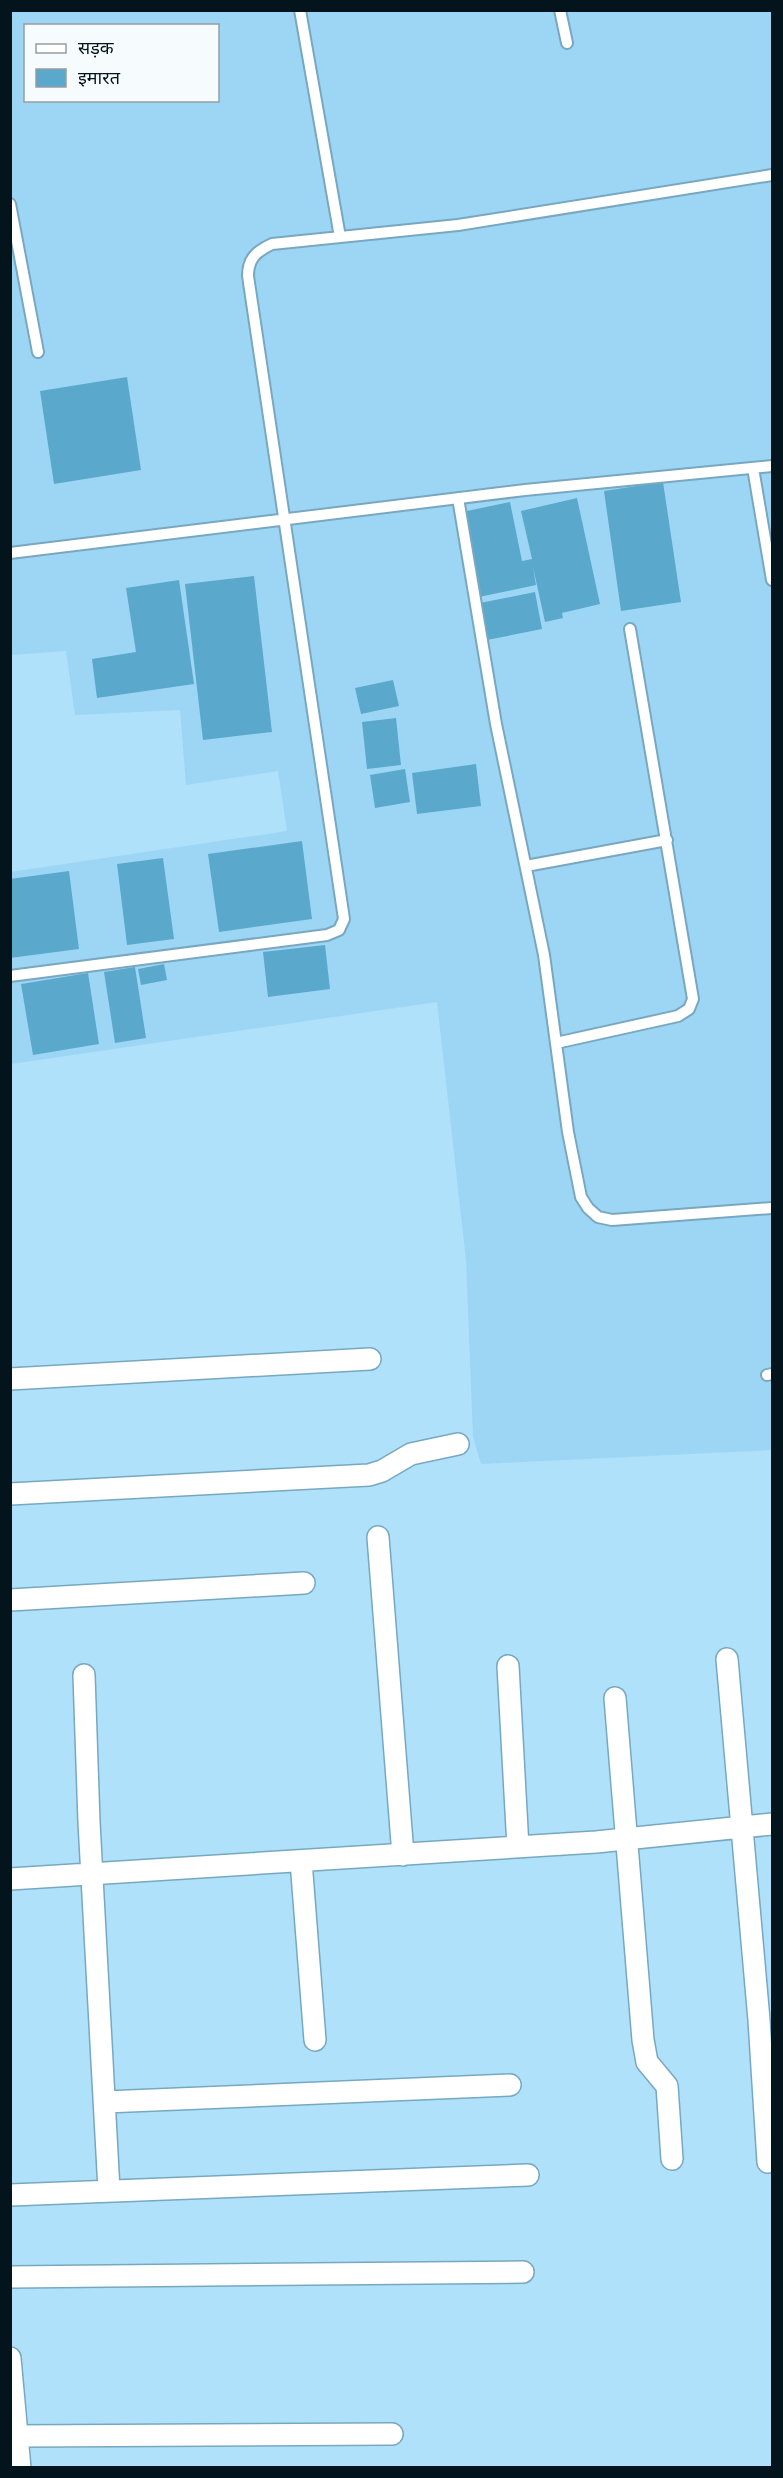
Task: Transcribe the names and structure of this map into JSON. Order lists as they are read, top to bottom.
{
  "legend": ["सड़क", "इमारत"]
}
